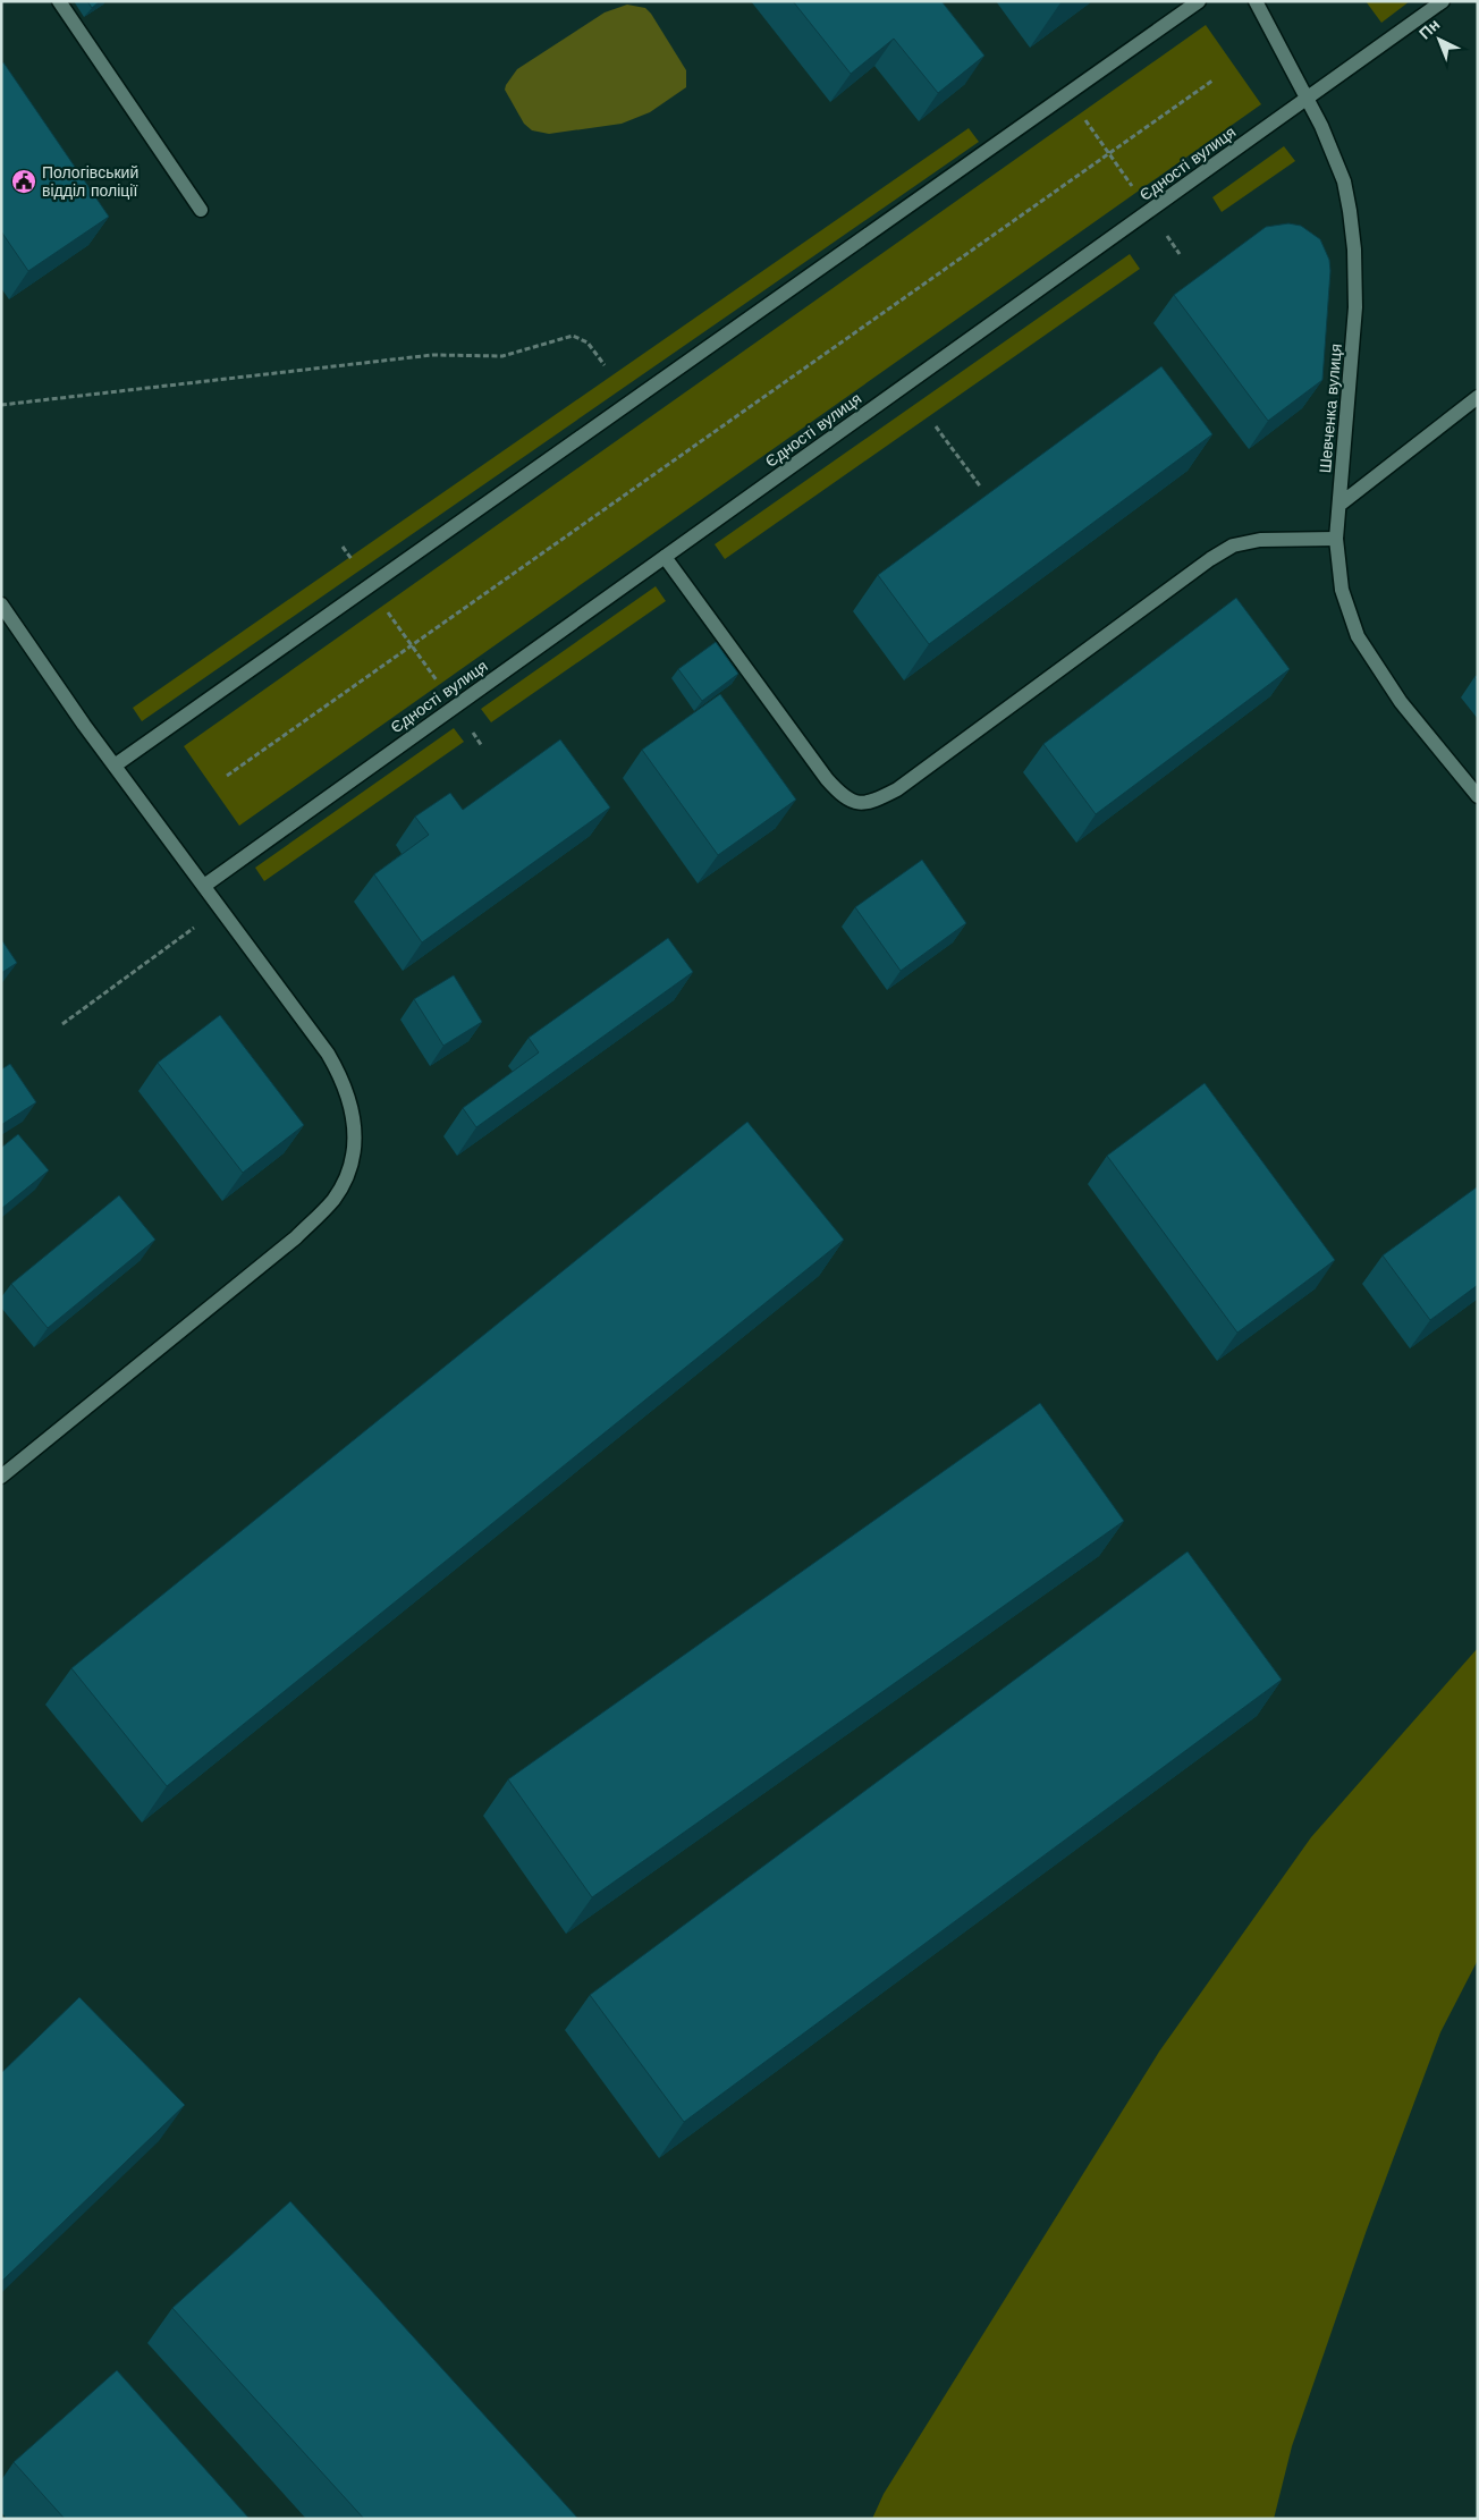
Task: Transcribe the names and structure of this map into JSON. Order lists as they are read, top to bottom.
{
  "streets": {
    "street": ["Єдності вулиця", "Шевченка вулиця"]
  },
  "crossings": [
    ["Єдності вулиця", "Шевченка вулиця"]
  ],
  "places": {
    "public building": ["Пологівський відділ поліції"]
  },
  "north": "top left"
}
